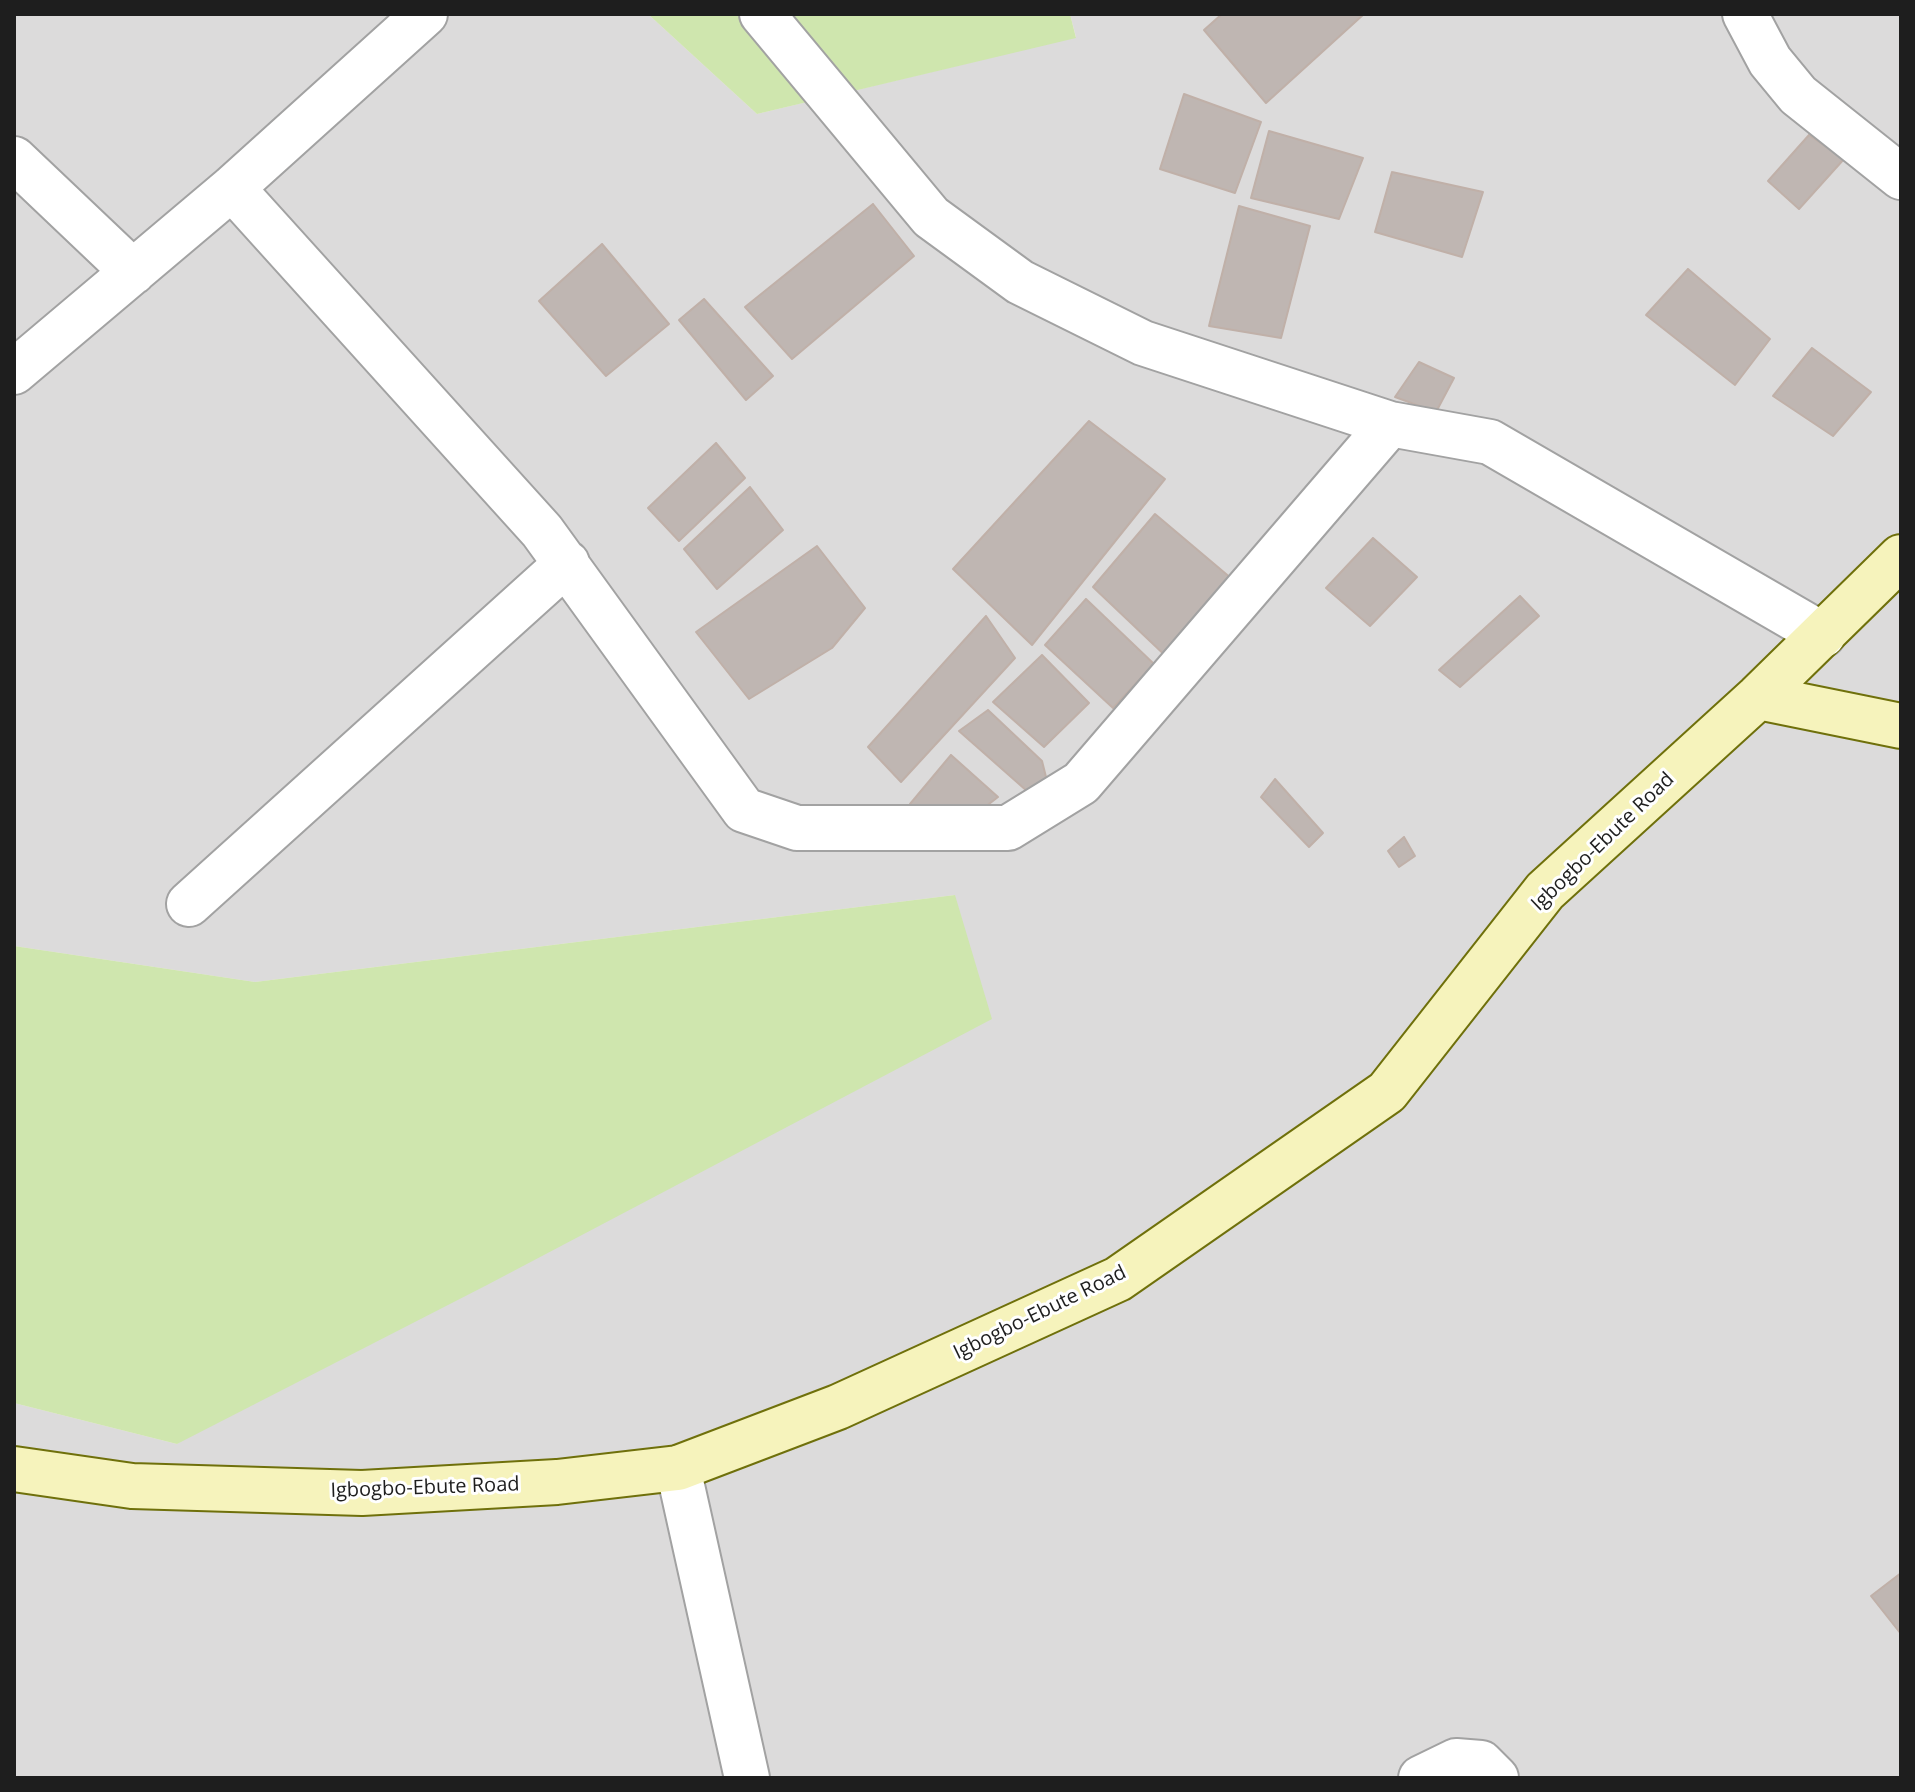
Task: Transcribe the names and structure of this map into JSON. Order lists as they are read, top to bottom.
{
  "streets": {
    "main road": ["Igbogbo-Ebute Road"]
  }
}
